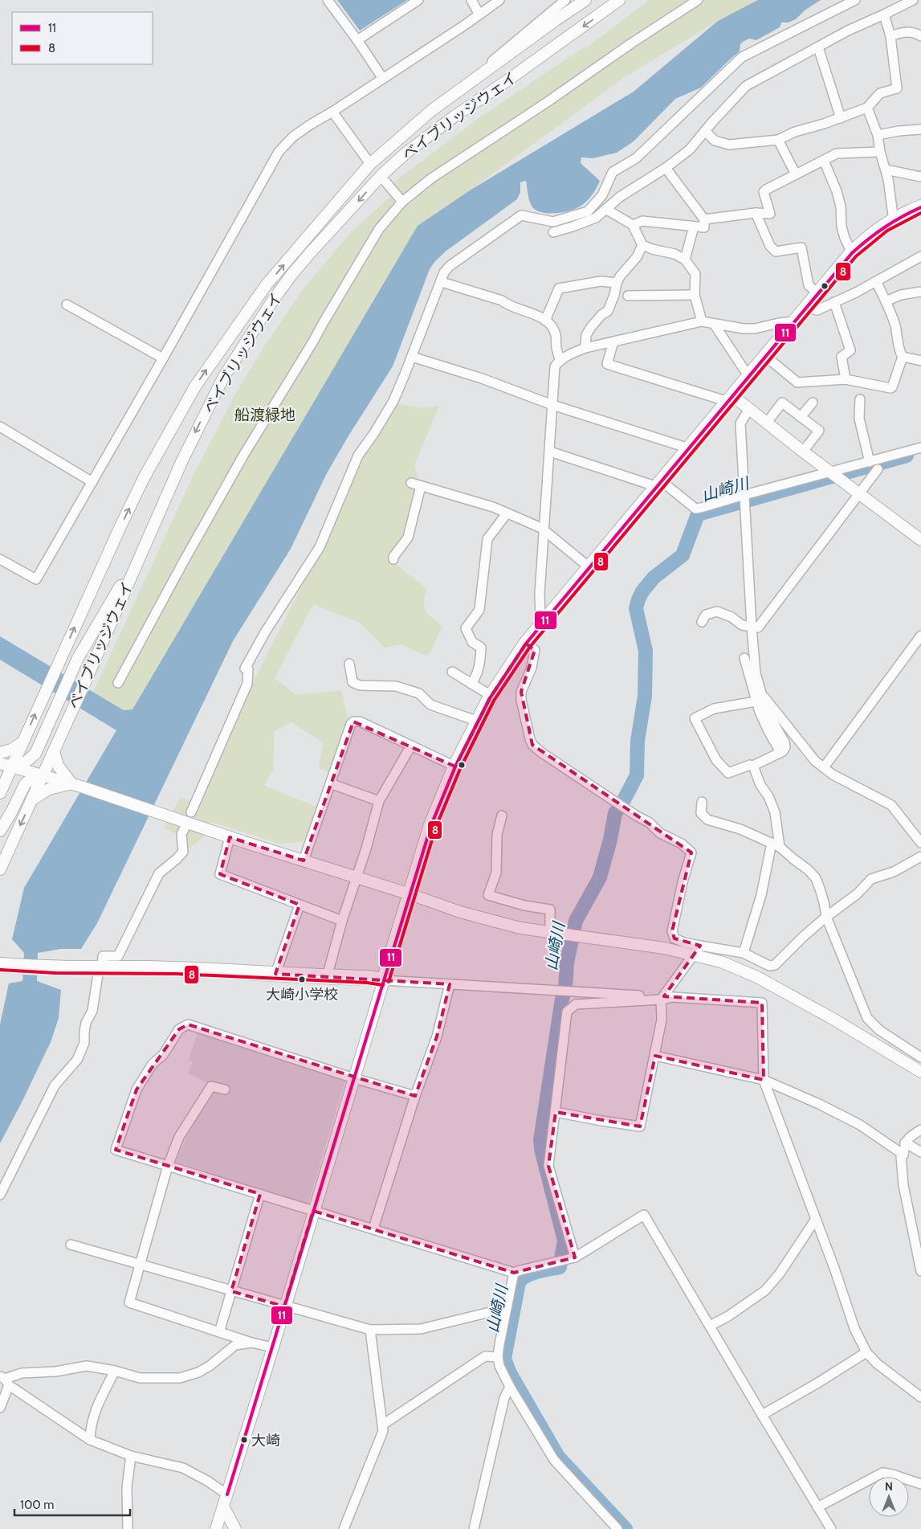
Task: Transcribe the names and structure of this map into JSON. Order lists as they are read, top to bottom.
{
  "streets": {
    "street": ["ベイブリッジウェイ"]
  },
  "water": ["山崎川"],
  "parks": ["船渡緑地"],
  "places": ["大崎小学校", "大崎"],
  "lines": ["transit line 11", "transit line 8"],
  "legend": ["11", "8"],
  "scale_bar": "100 m",
  "north": "top"
}
